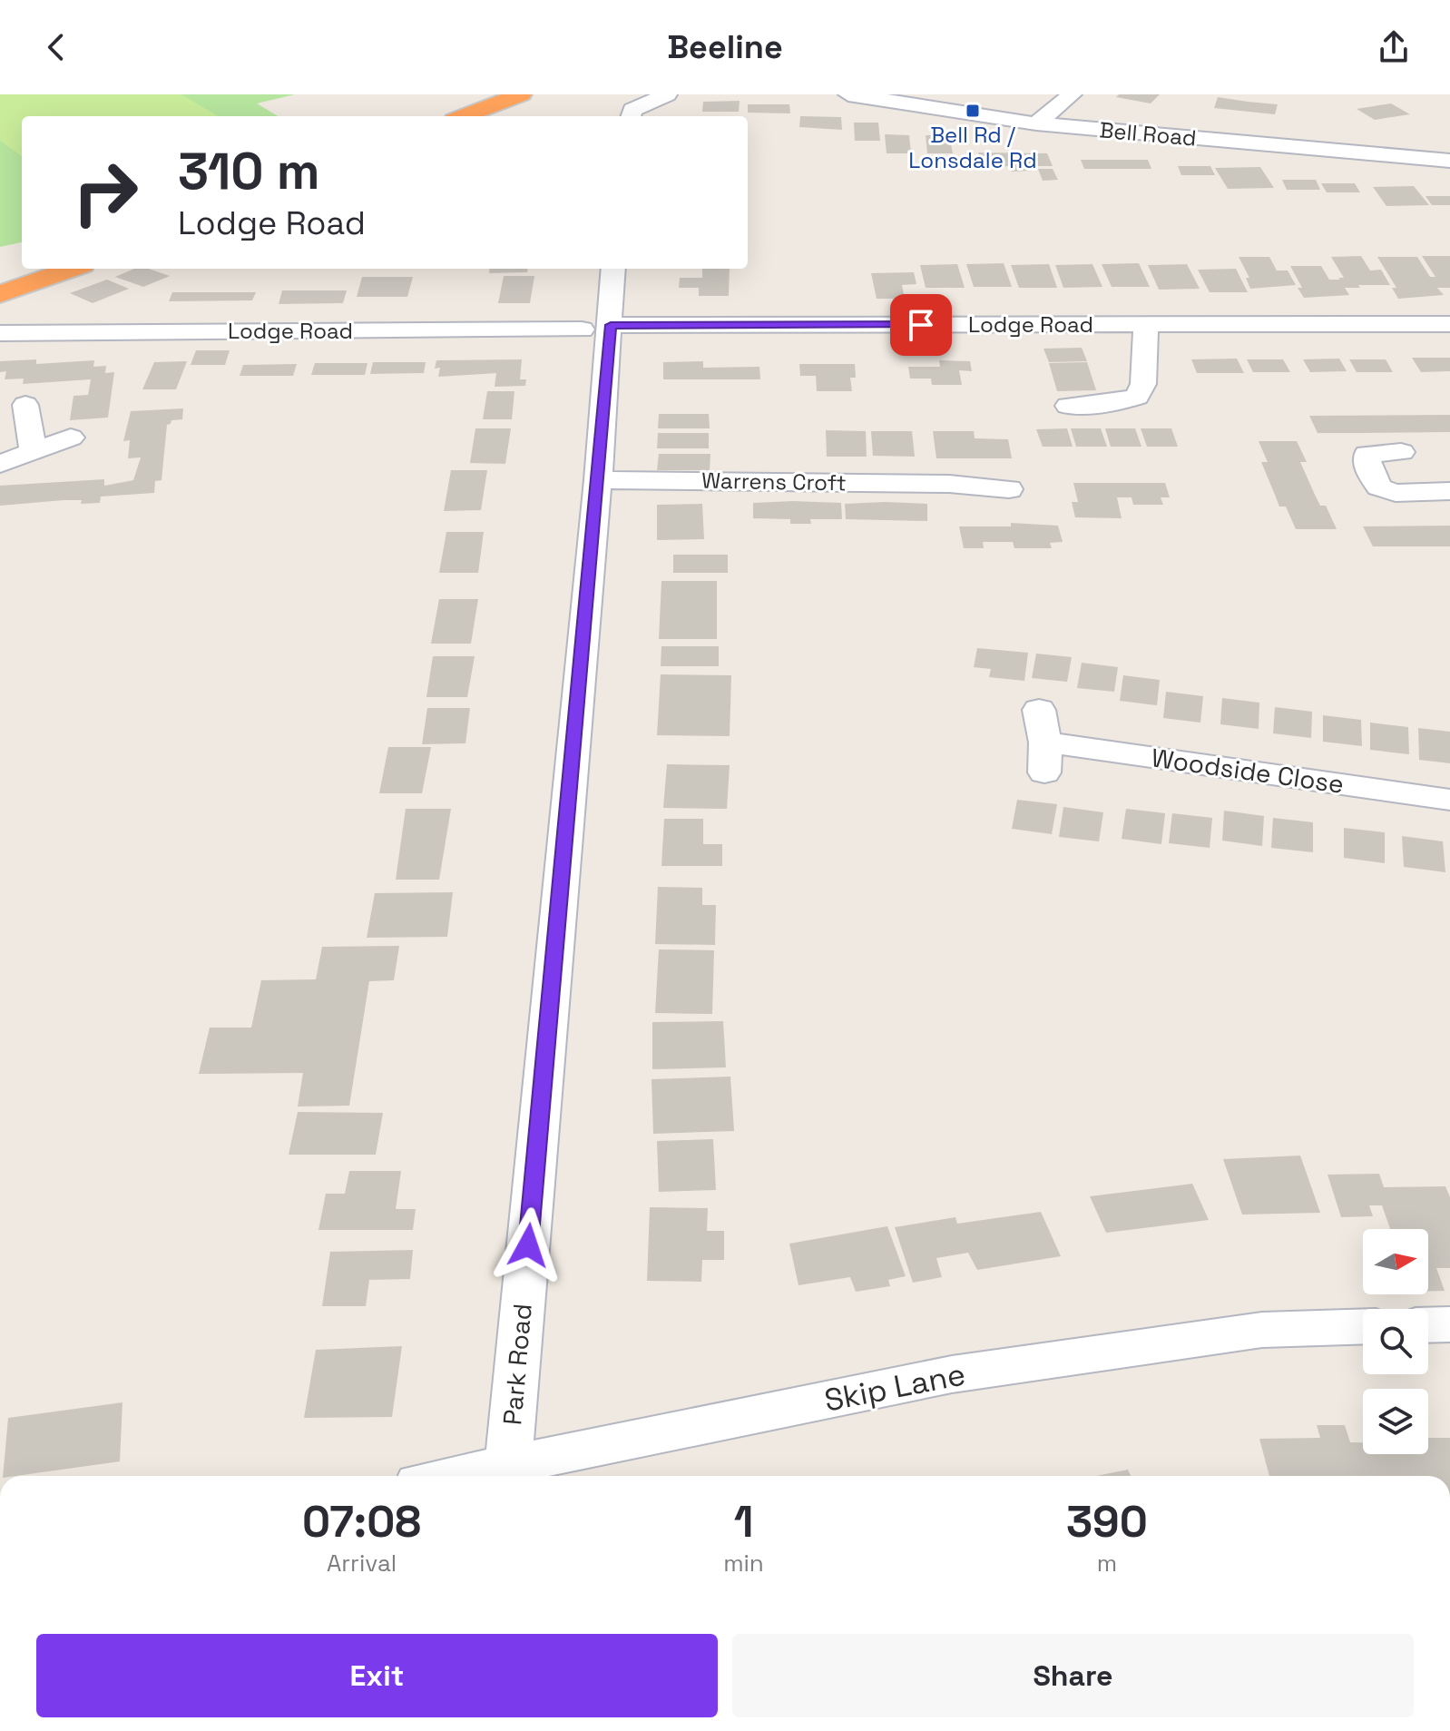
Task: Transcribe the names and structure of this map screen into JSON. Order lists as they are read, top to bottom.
{
  "streets": {
    "street": [
      "Bell Road",
      "Lodge Road",
      "Warrens Croft",
      "Woodside Close",
      "Park Road",
      "Skip Lane"
    ]
  },
  "crossings": [
    ["Lodge Road", "Park Road"],
    ["Warrens Croft", "Park Road"],
    ["Park Road", "Skip Lane"]
  ],
  "places": {
    "transit": ["Bell Rd / Lonsdale Rd"]
  },
  "north": "right",
  "page": {
    "header": "Beeline",
    "turn": ["310 m", "Lodge Road"],
    "eta": [
      "07:08",
      "Arrival",
      "1",
      "min",
      "390",
      "m"
    ],
    "buttons": ["Exit", "Share"]
  }
}
